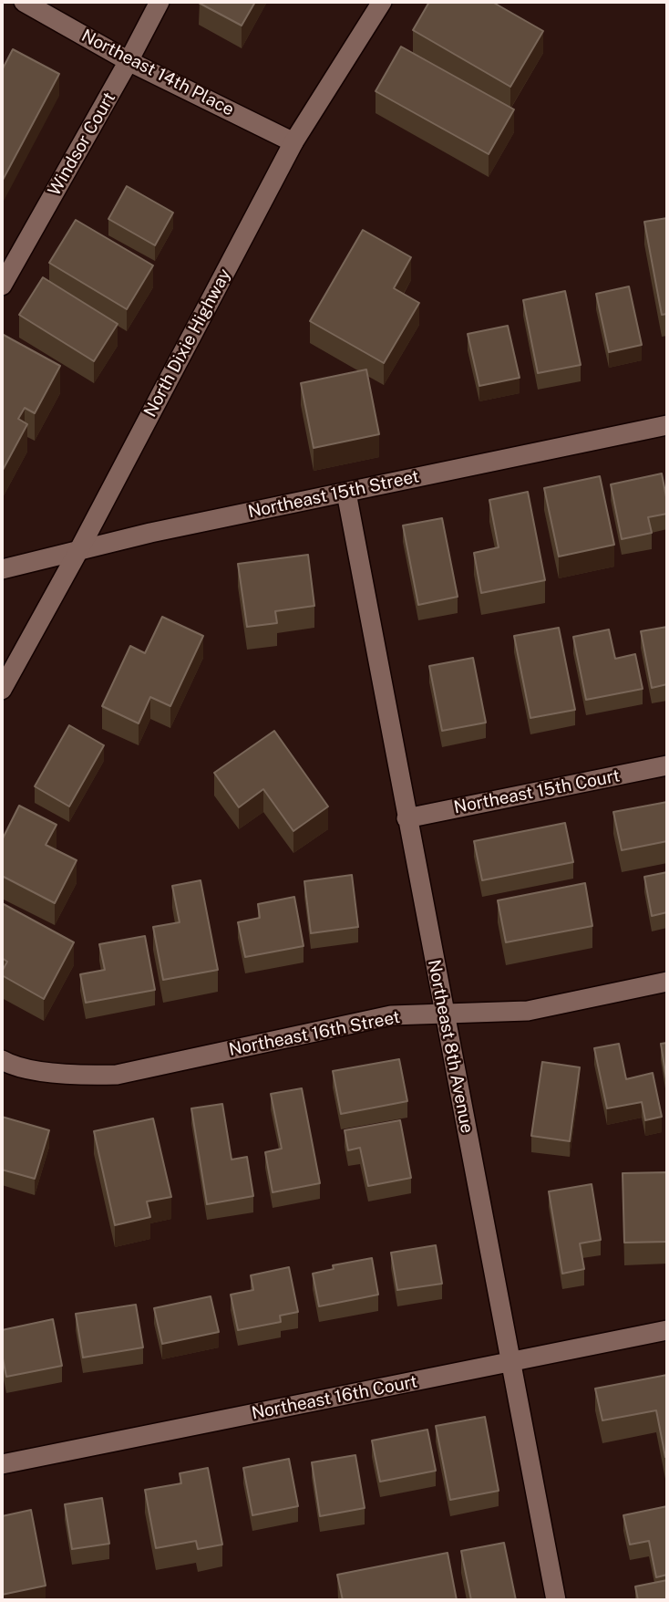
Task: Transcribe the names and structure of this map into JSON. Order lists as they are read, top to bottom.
{
  "streets": {
    "street": [
      "Northeast 14th Place",
      "Windsor Court",
      "North Dixie Highway",
      "Northeast 15th Street",
      "Northeast 15th Court",
      "Northeast 16th Street",
      "Northeast 8th Avenue",
      "Northeast 16th Court"
    ]
  },
  "crossings": [
    ["Northeast 14th Place", "Windsor Court"],
    ["Northeast 14th Place", "North Dixie Highway"],
    ["North Dixie Highway", "Northeast 15th Street"],
    ["Northeast 15th Street", "Northeast 8th Avenue"],
    ["Northeast 15th Court", "Northeast 8th Avenue"],
    ["Northeast 16th Street", "Northeast 8th Avenue"],
    ["Northeast 8th Avenue", "Northeast 16th Court"]
  ]
}
